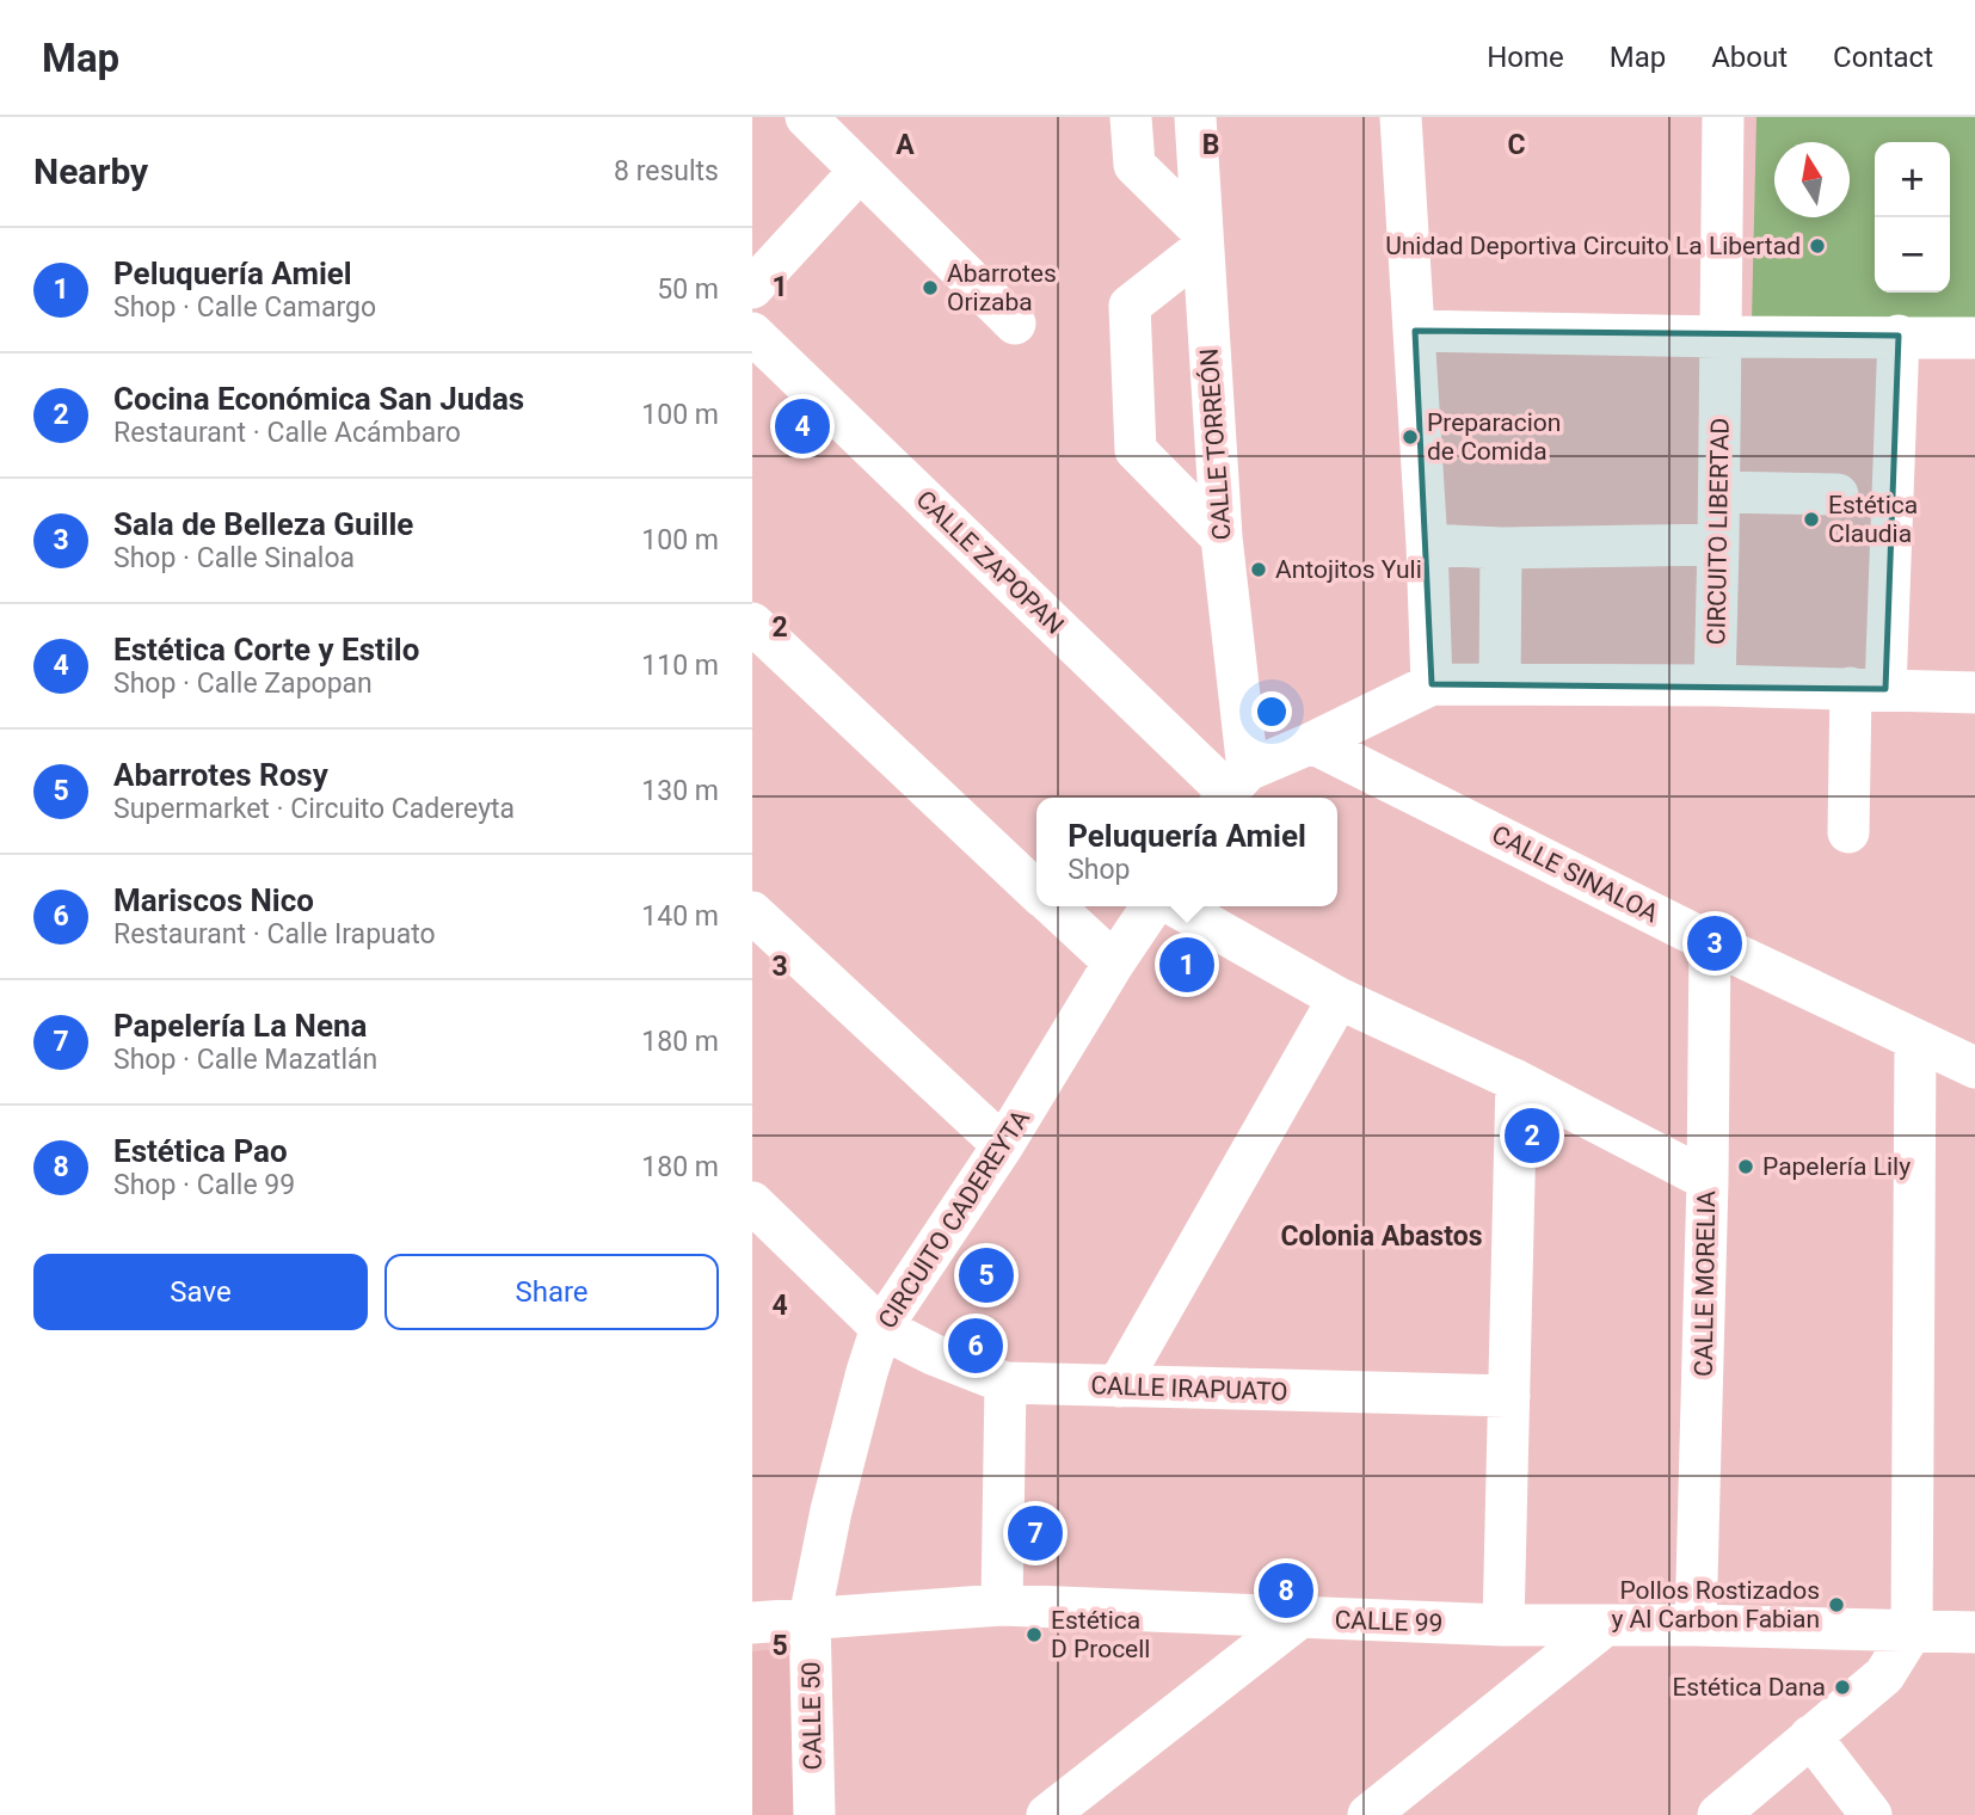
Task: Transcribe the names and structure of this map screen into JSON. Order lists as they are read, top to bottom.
{
  "streets": {
    "street": [
      "CALLE TORREÓN",
      "CIRCUITO LIBERTAD",
      "CALLE ZAPOPAN",
      "CALLE SINALOA",
      "CIRCUITO CADEREYTA",
      "CALLE MORELIA",
      "CALLE IRAPUATO",
      "CALLE 99",
      "CALLE 50"
    ]
  },
  "crossings": [
    ["CALLE TORREÓN", "CALLE ZAPOPAN"],
    ["CALLE SINALOA", "CALLE MORELIA"],
    ["CIRCUITO CADEREYTA", "CALLE IRAPUATO"],
    ["CIRCUITO CADEREYTA", "CALLE 99"],
    ["CIRCUITO CADEREYTA", "CALLE 50"],
    ["CALLE MORELIA", "CALLE 99"],
    ["CALLE 99", "CALLE 50"]
  ],
  "districts": ["Colonia Abastos"],
  "places": [
    "Unidad Deportiva Circuito La Libertad",
    "Abarrotes Orizaba",
    "Preparacion de Comida",
    "Estética Claudia",
    "Antojitos Yuli",
    "Papelería Lily",
    "Pollos Rostizados y Al Carbon Fabian",
    "Estética D Procell",
    "Estética Dana"
  ],
  "north": "top",
  "page": {
    "header": "Map",
    "nav": [
      "Home",
      "Map",
      "About",
      "Contact"
    ],
    "heading": ["Nearby", "8 results"],
    "map_buttons": ["+", "−"],
    "list": [
      {
        "mark": "1",
        "name": "Peluquería Amiel",
        "note": "Shop · Calle Camargo",
        "value": "50 m"
      },
      {
        "mark": "2",
        "name": "Cocina Económica San Judas",
        "note": "Restaurant · Calle Acámbaro",
        "value": "100 m"
      },
      {
        "mark": "3",
        "name": "Sala de Belleza Guille",
        "note": "Shop · Calle Sinaloa",
        "value": "100 m"
      },
      {
        "mark": "4",
        "name": "Estética Corte y Estilo",
        "note": "Shop · Calle Zapopan",
        "value": "110 m"
      },
      {
        "mark": "5",
        "name": "Abarrotes Rosy",
        "note": "Supermarket · Circuito Cadereyta",
        "value": "130 m"
      },
      {
        "mark": "6",
        "name": "Mariscos Nico",
        "note": "Restaurant · Calle Irapuato",
        "value": "140 m"
      },
      {
        "mark": "7",
        "name": "Papelería La Nena",
        "note": "Shop · Calle Mazatlán",
        "value": "180 m"
      },
      {
        "mark": "8",
        "name": "Estética Pao",
        "note": "Shop · Calle 99",
        "value": "180 m"
      }
    ],
    "pins": [
      "4",
      "3",
      "1",
      "2",
      "5",
      "6",
      "7",
      "8"
    ],
    "popup": ["Peluquería Amiel", "Shop"],
    "buttons": ["Save", "Share"]
  },
  "grid": {
    "columns": ["A", "B", "C"],
    "rows": [
      "1",
      "2",
      "3",
      "4",
      "5"
    ]
  }
}
